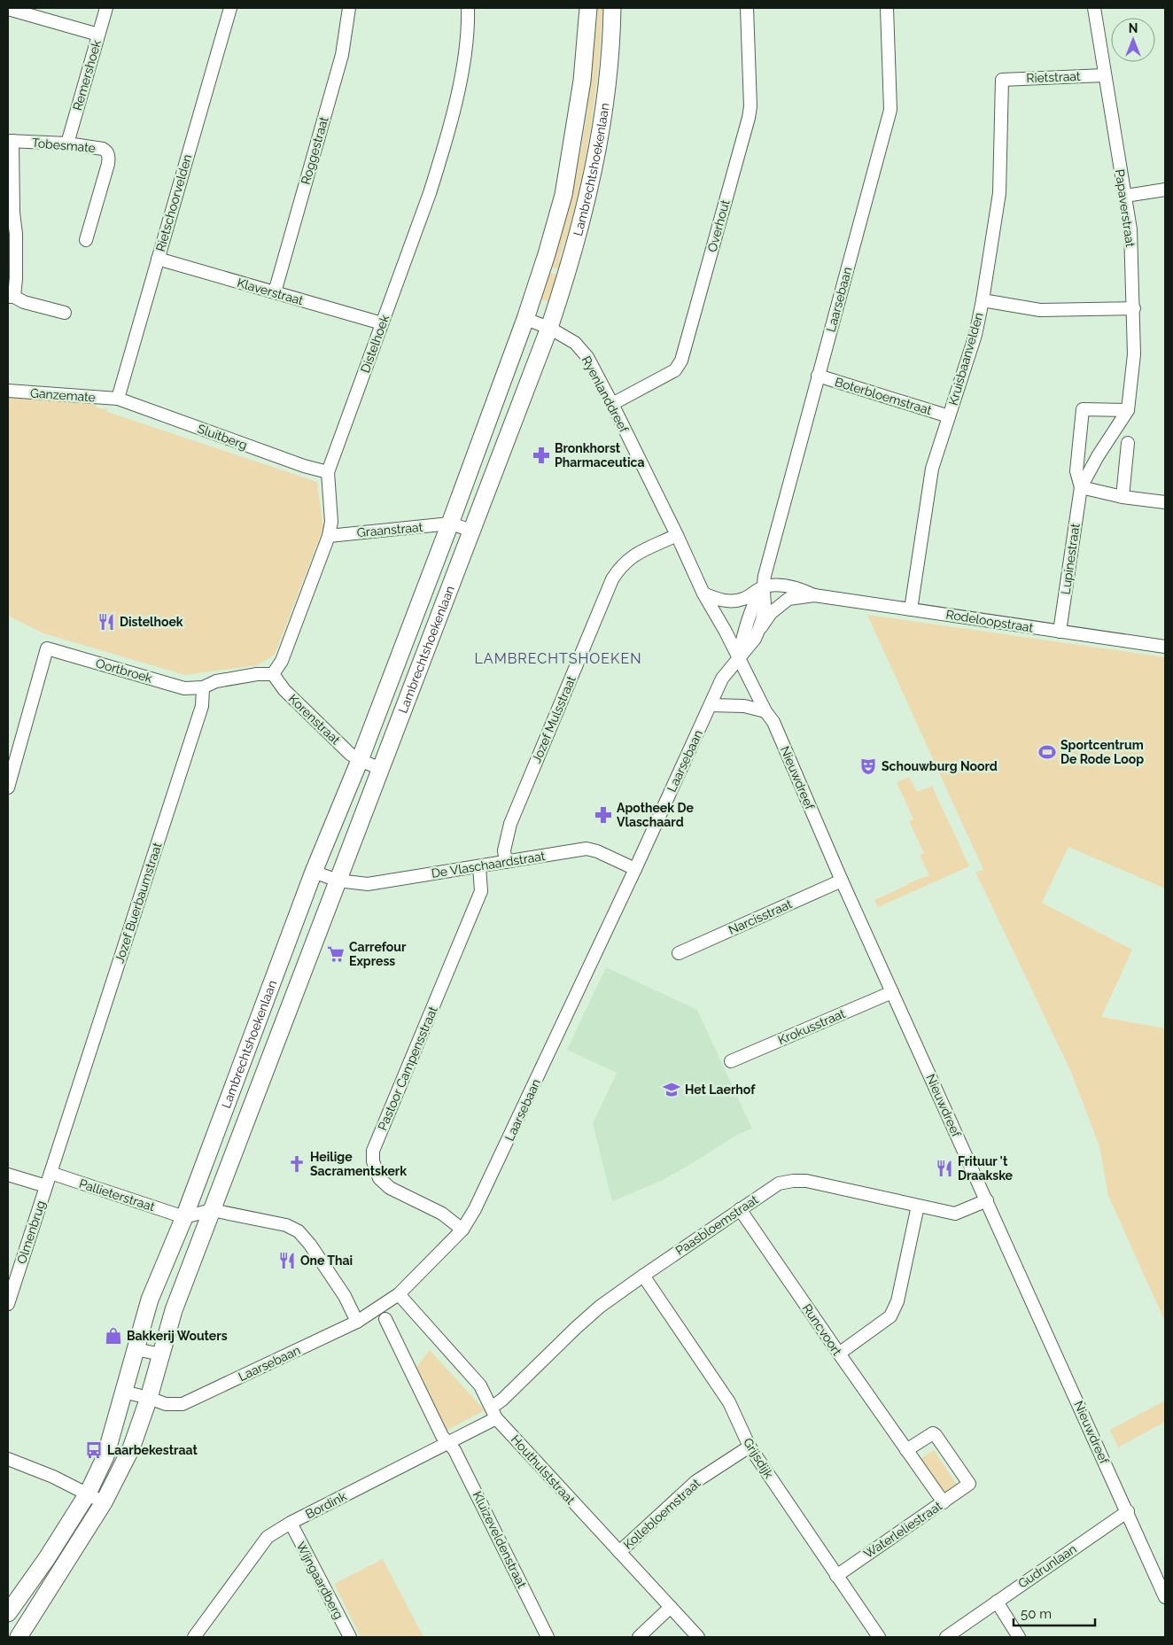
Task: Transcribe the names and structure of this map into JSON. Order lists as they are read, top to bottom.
{
  "streets": {
    "street": [
      "Remershoek",
      "Rietstraat",
      "Tobesmate",
      "Roggestraat",
      "Lambrechtshoekenlaan",
      "Rietschoorvelden",
      "Papaverstraat",
      "Overhout",
      "Klaverstraat",
      "Laarsebaan",
      "Distelhoek",
      "Kruisbaanvelden",
      "Ryenlanddreef",
      "Ganzemate",
      "Boterbloemstraat",
      "Sluitberg",
      "Graanstraat",
      "Lupinestraat",
      "Rodeloopstraat",
      "Oortbroek",
      "Korenstraat",
      "Jozef Mulsstraat",
      "Nieuwdreef",
      "De Vlaschaardstraat",
      "Jozef Buerbaumstraat",
      "Narcisstraat",
      "Krokusstraat",
      "Pastoor Campensstraat",
      "Pallieterstraat",
      "Paasbloemstraat",
      "Olmenbrug",
      "Runcvoort",
      "Grijsdijk",
      "Houthulststraat",
      "Bordink",
      "Kollebloemstraat",
      "Waterleliestraat",
      "Kluizeveldenstraat",
      "Gudrunlaan",
      "Wijngaardberg"
    ]
  },
  "crossings": [
    ["Remershoek", "Tobesmate"],
    ["Rietstraat", "Papaverstraat"],
    ["Rietstraat", "Kruisbaanvelden"],
    ["Roggestraat", "Klaverstraat"],
    ["Lambrechtshoekenlaan", "Laarsebaan"],
    ["Lambrechtshoekenlaan", "Ryenlanddreef"],
    ["Lambrechtshoekenlaan", "Graanstraat"],
    ["Lambrechtshoekenlaan", "Korenstraat"],
    ["Lambrechtshoekenlaan", "De Vlaschaardstraat"],
    ["Lambrechtshoekenlaan", "Pallieterstraat"],
    ["Rietschoorvelden", "Klaverstraat"],
    ["Rietschoorvelden", "Ganzemate"],
    ["Rietschoorvelden", "Sluitberg"],
    ["Overhout", "Ryenlanddreef"],
    ["Klaverstraat", "Distelhoek"],
    ["Laarsebaan", "Ryenlanddreef"],
    ["Laarsebaan", "Boterbloemstraat"],
    ["Laarsebaan", "Rodeloopstraat"],
    ["Laarsebaan", "Nieuwdreef"],
    ["Laarsebaan", "De Vlaschaardstraat"],
    ["Laarsebaan", "Pastoor Campensstraat"],
    ["Laarsebaan", "Houthulststraat"],
    ["Distelhoek", "Sluitberg"],
    ["Distelhoek", "Graanstraat"],
    ["Distelhoek", "Korenstraat"],
    ["Kruisbaanvelden", "Boterbloemstraat"],
    ["Kruisbaanvelden", "Rodeloopstraat"],
    ["Ryenlanddreef", "Jozef Mulsstraat"],
    ["Ryenlanddreef", "Nieuwdreef"],
    ["Ganzemate", "Sluitberg"],
    ["Lupinestraat", "Rodeloopstraat"],
    ["Oortbroek", "Jozef Buerbaumstraat"],
    ["Jozef Mulsstraat", "De Vlaschaardstraat"],
    ["Nieuwdreef", "Narcisstraat"],
    ["Nieuwdreef", "Krokusstraat"],
    ["Nieuwdreef", "Paasbloemstraat"],
    ["Nieuwdreef", "Gudrunlaan"],
    ["De Vlaschaardstraat", "Pastoor Campensstraat"],
    ["Jozef Buerbaumstraat", "Pallieterstraat"],
    ["Jozef Buerbaumstraat", "Olmenbrug"],
    ["Paasbloemstraat", "Runcvoort"],
    ["Paasbloemstraat", "Grijsdijk"],
    ["Paasbloemstraat", "Houthulststraat"],
    ["Paasbloemstraat", "Bordink"],
    ["Runcvoort", "Waterleliestraat"],
    ["Grijsdijk", "Kollebloemstraat"],
    ["Grijsdijk", "Waterleliestraat"],
    ["Houthulststraat", "Bordink"],
    ["Houthulststraat", "Kollebloemstraat"],
    ["Bordink", "Kluizeveldenstraat"],
    ["Bordink", "Wijngaardberg"]
  ],
  "districts": ["LAMBRECHTSHOEKEN"],
  "places": {
    "pharmacy": ["Bronkhorst Pharmaceutica", "Apotheek De Vlaschaard"],
    "restaurant": ["Distelhoek", "Frituur 't Draakske", "One Thai"],
    "sports": ["Sportcentrum De Rode Loop"],
    "theatre": ["Schouwburg Noord"],
    "supermarket": ["Carrefour Express"],
    "school or university": ["Het Laerhof"],
    "church": ["Heilige Sacramentskerk"],
    "shop": ["Bakkerij Wouters"],
    "bus stop": ["Laarbekestraat"]
  },
  "scale_bar": "50 m",
  "north": "top"
}
